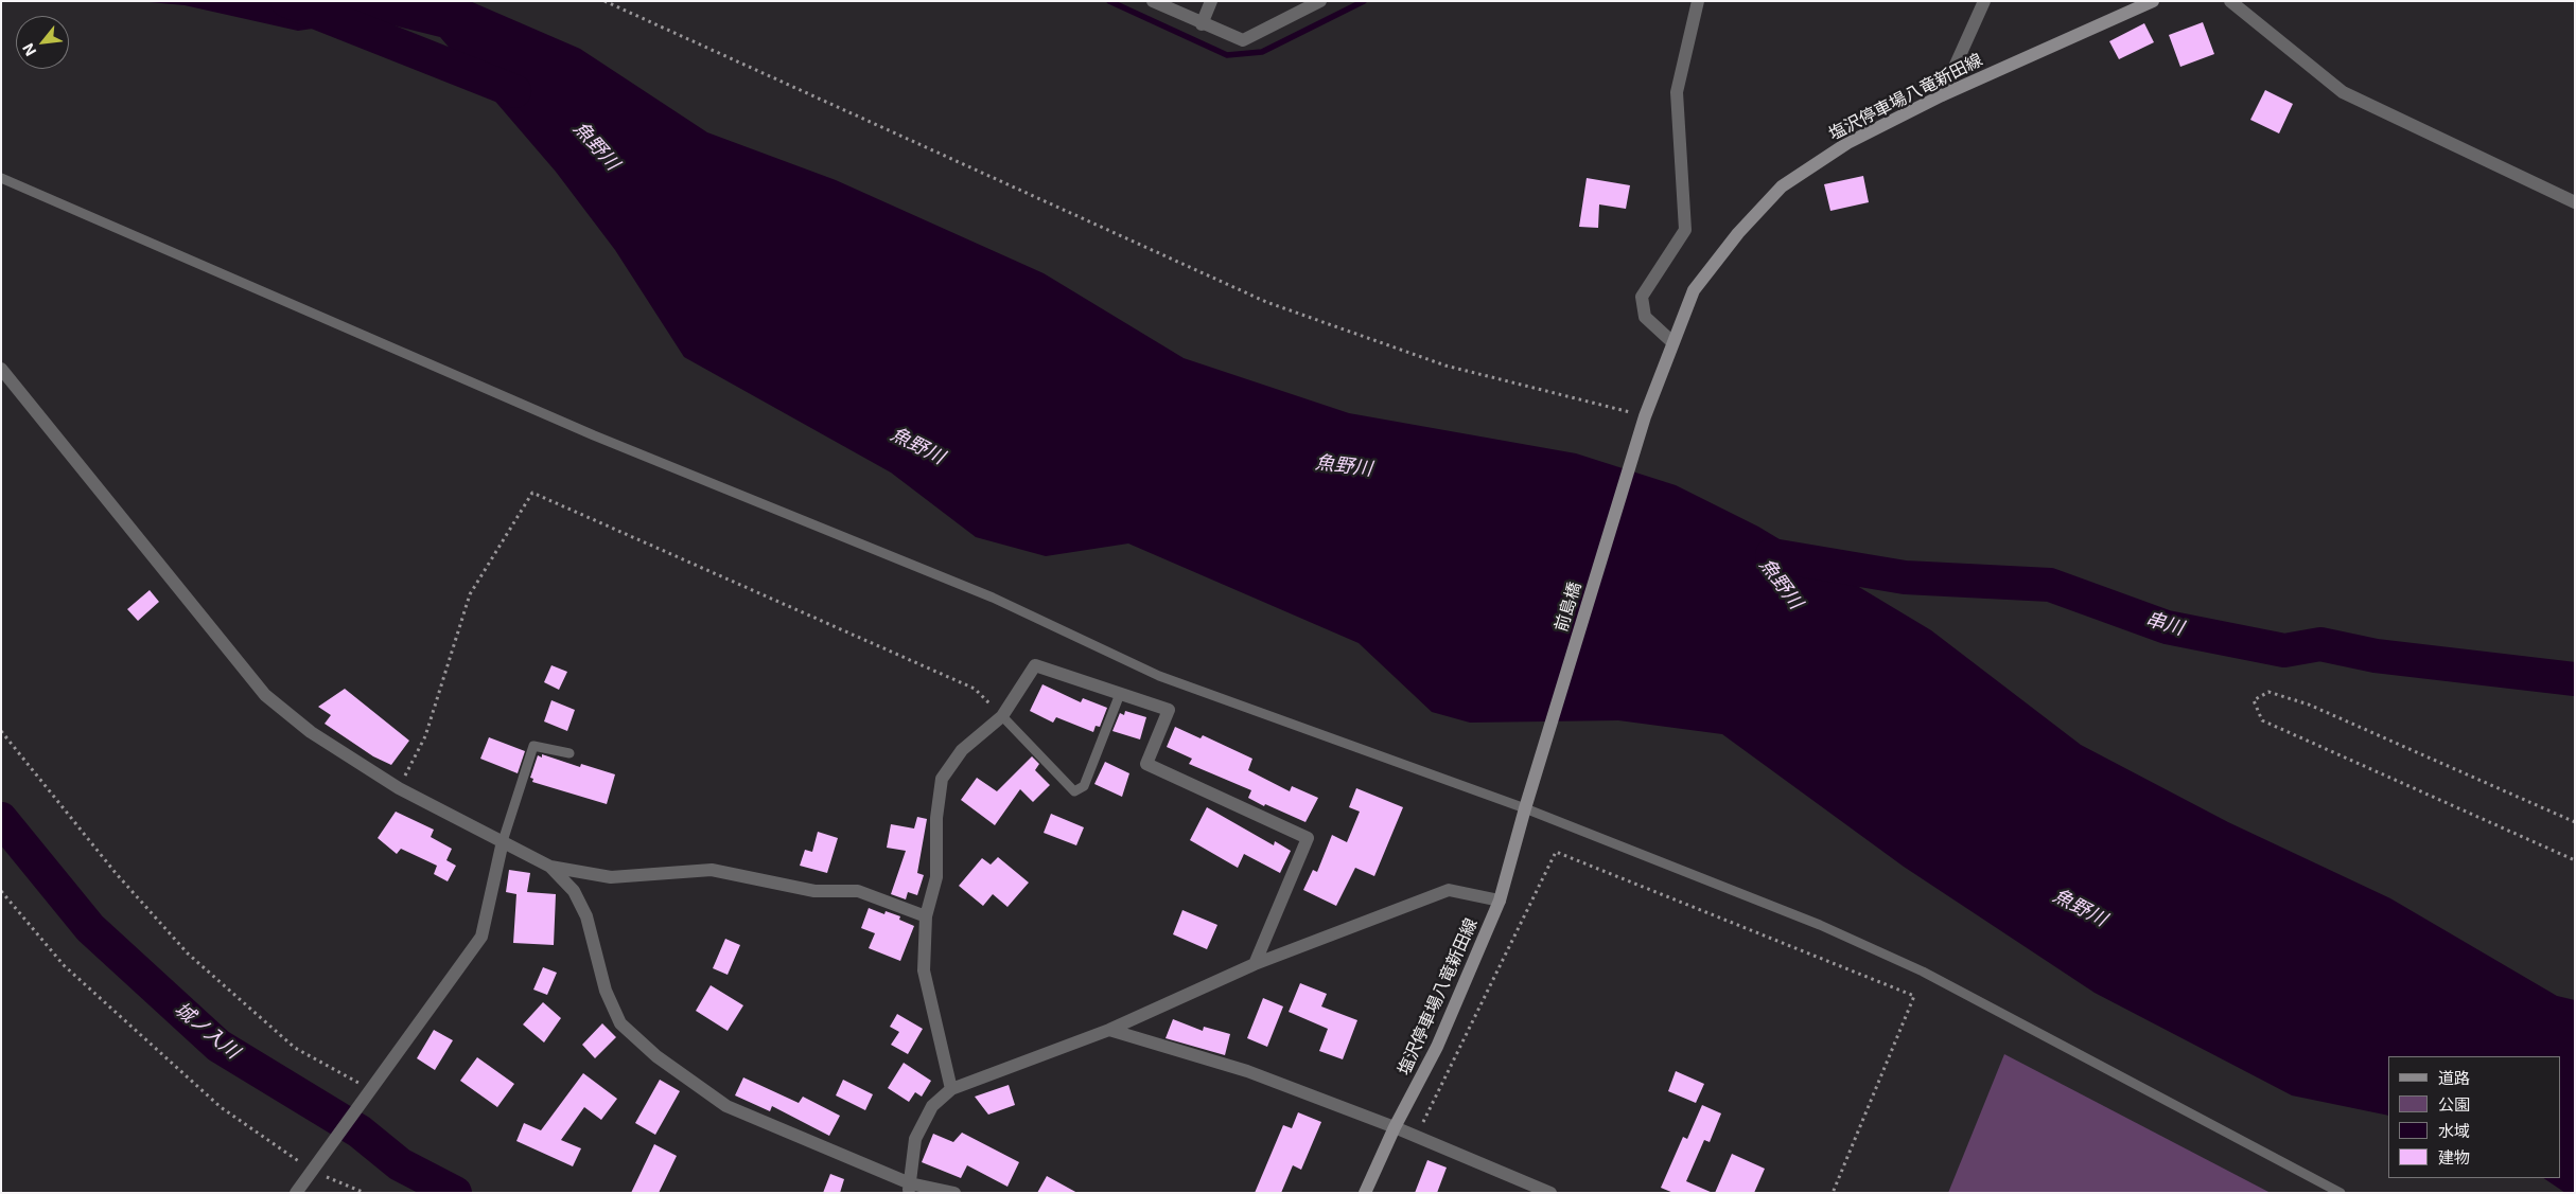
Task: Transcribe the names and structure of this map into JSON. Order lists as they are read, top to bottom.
{
  "streets": {
    "main road": ["塩沢停車場八竜新田線", "前島橋"]
  },
  "crossings": [
    ["塩沢停車場八竜新田線", "前島橋"]
  ],
  "water": ["魚野川", "串川", "城ノ入川"],
  "legend": [
    "道路",
    "公園",
    "水域",
    "建物"
  ],
  "north": "bottom left"
}
